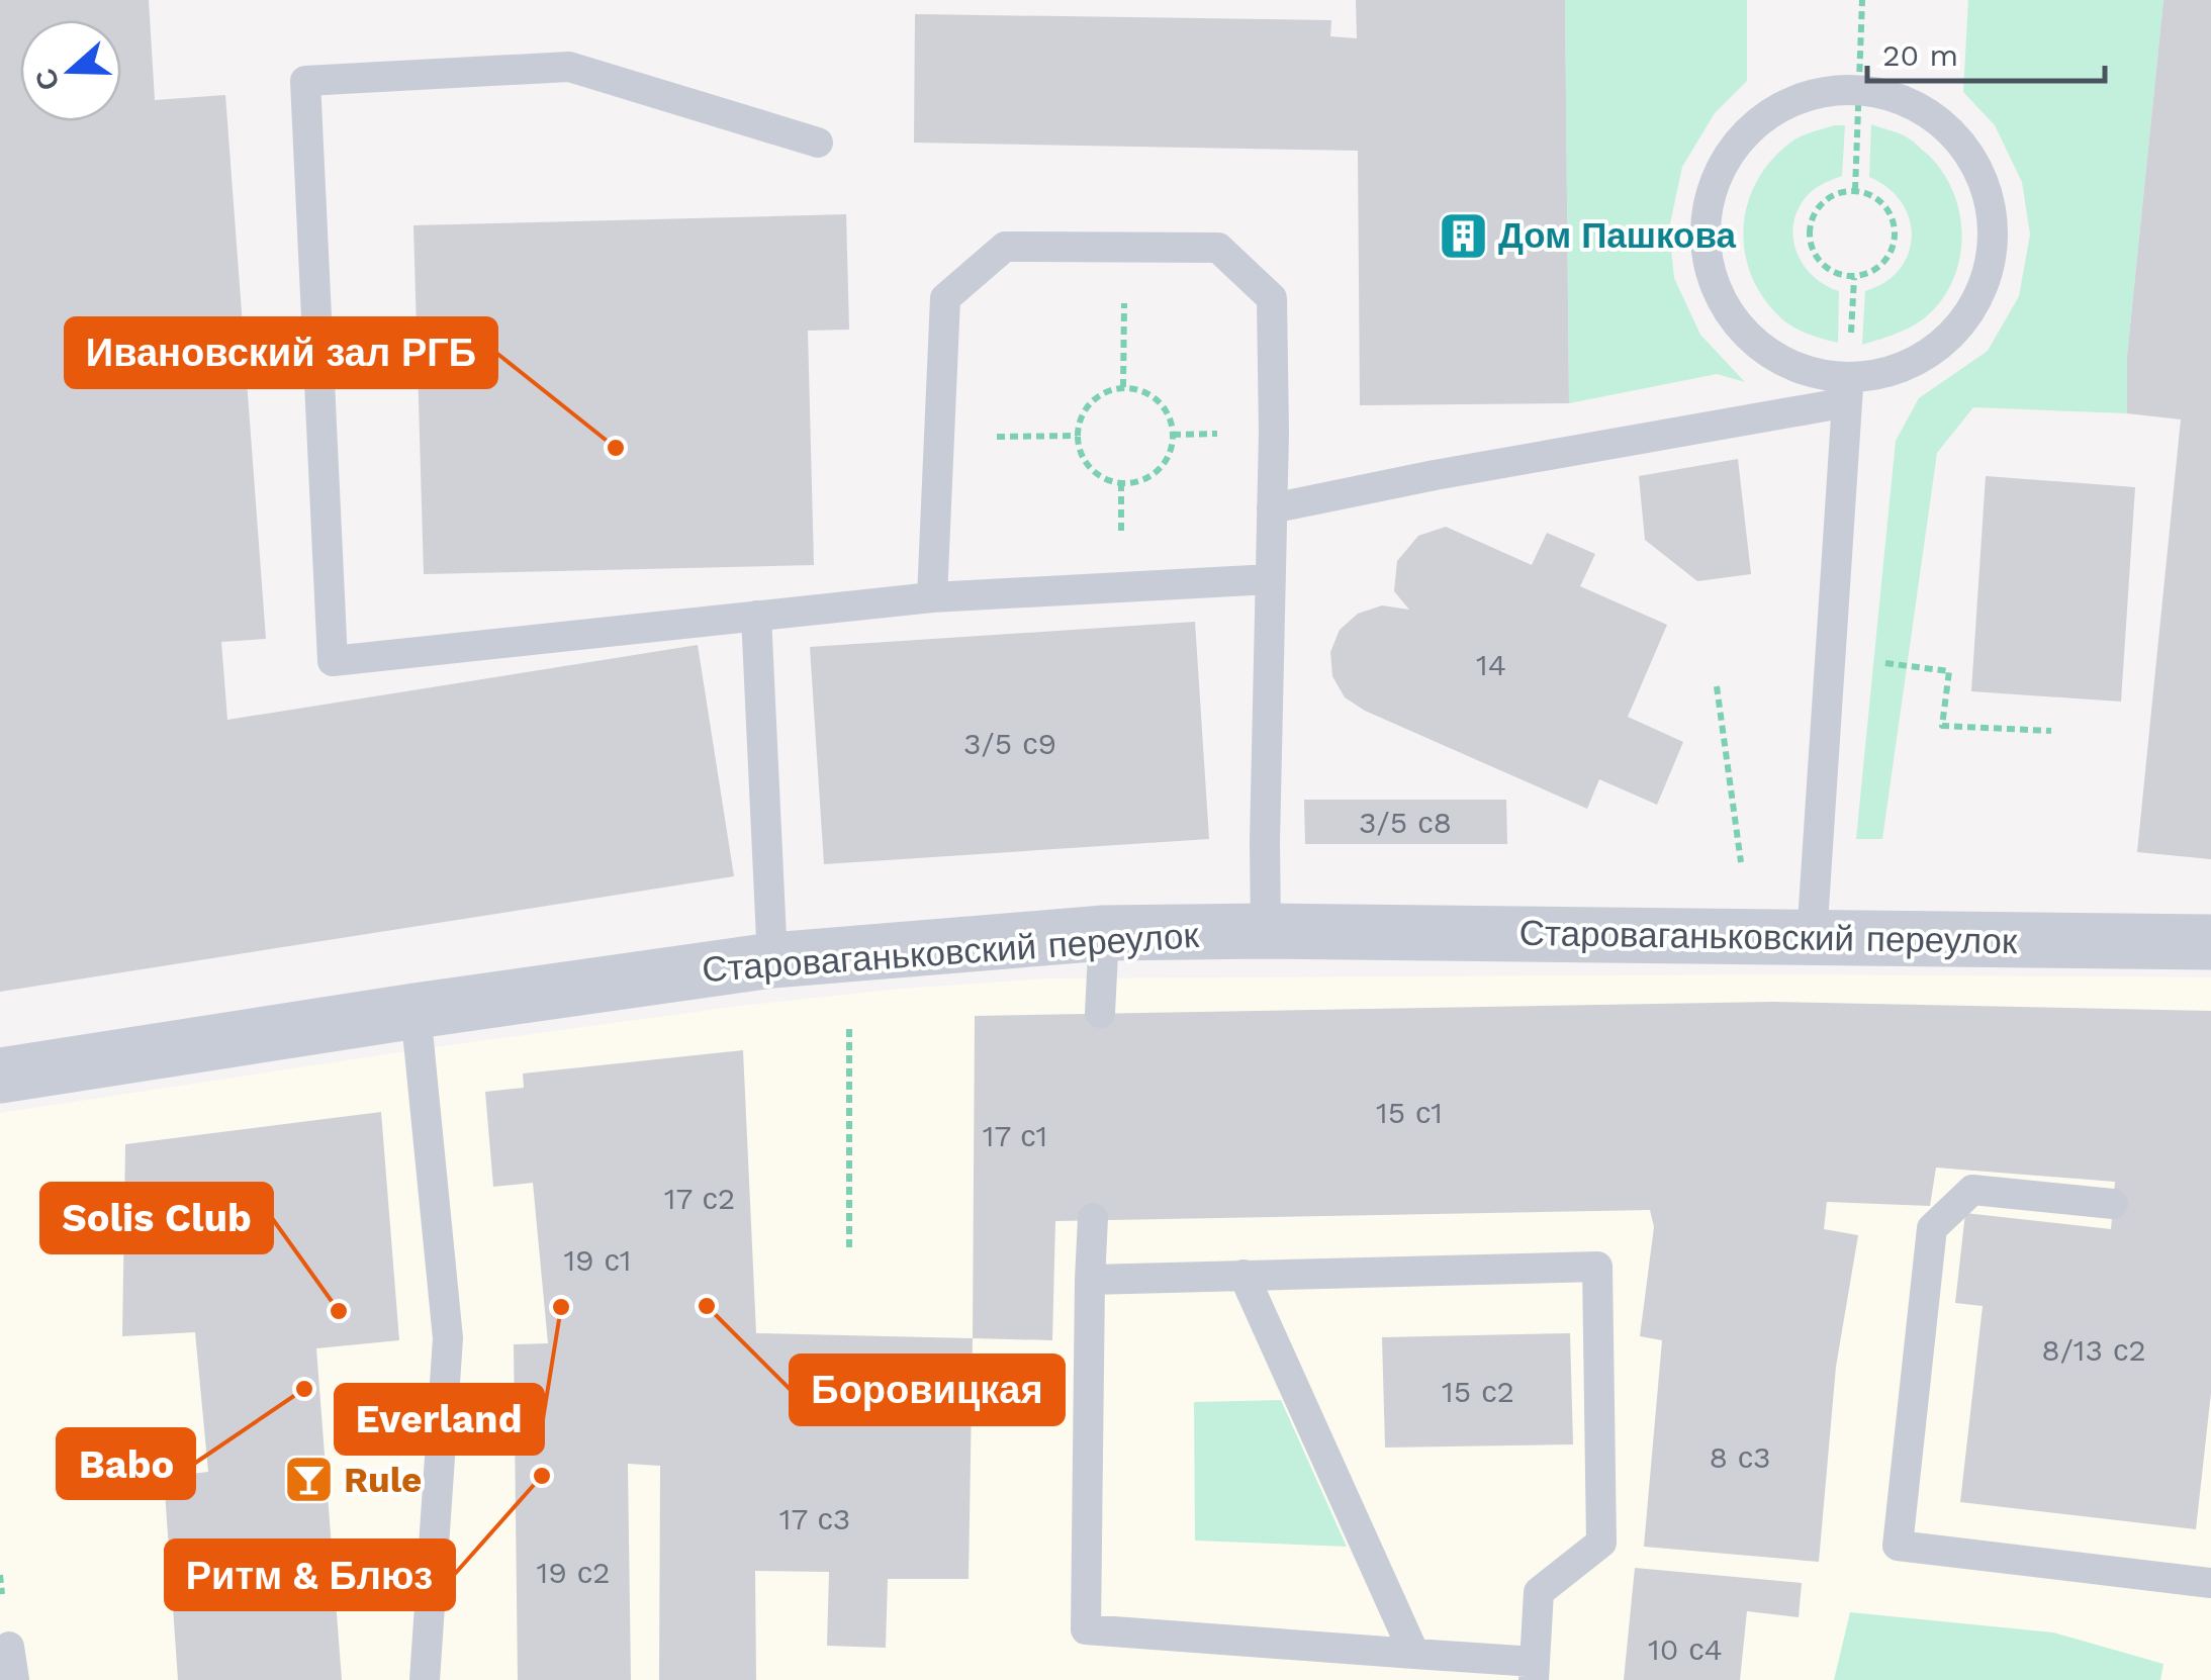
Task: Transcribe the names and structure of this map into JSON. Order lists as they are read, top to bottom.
{
  "streets": {
    "street": ["Староваганьковский переулок"]
  },
  "places": {
    "building": ["Дом Пашкова"],
    "other": [
      "Ивановский зал РГБ",
      "Боровицкая",
      "Everland",
      "Solis Club",
      "Babo",
      "Ритм & Блюз"
    ],
    "bar": ["Rule"]
  },
  "house_numbers": [
    "14",
    "3/5 с9",
    "3/5 с8",
    "15 с1",
    "17 с1",
    "17 с2",
    "19 с1",
    "8/13 с2",
    "15 с2",
    "8 с3",
    "17 с3",
    "19 с2",
    "10 с4"
  ],
  "scale_bar": "20 m",
  "north": "left"
}
